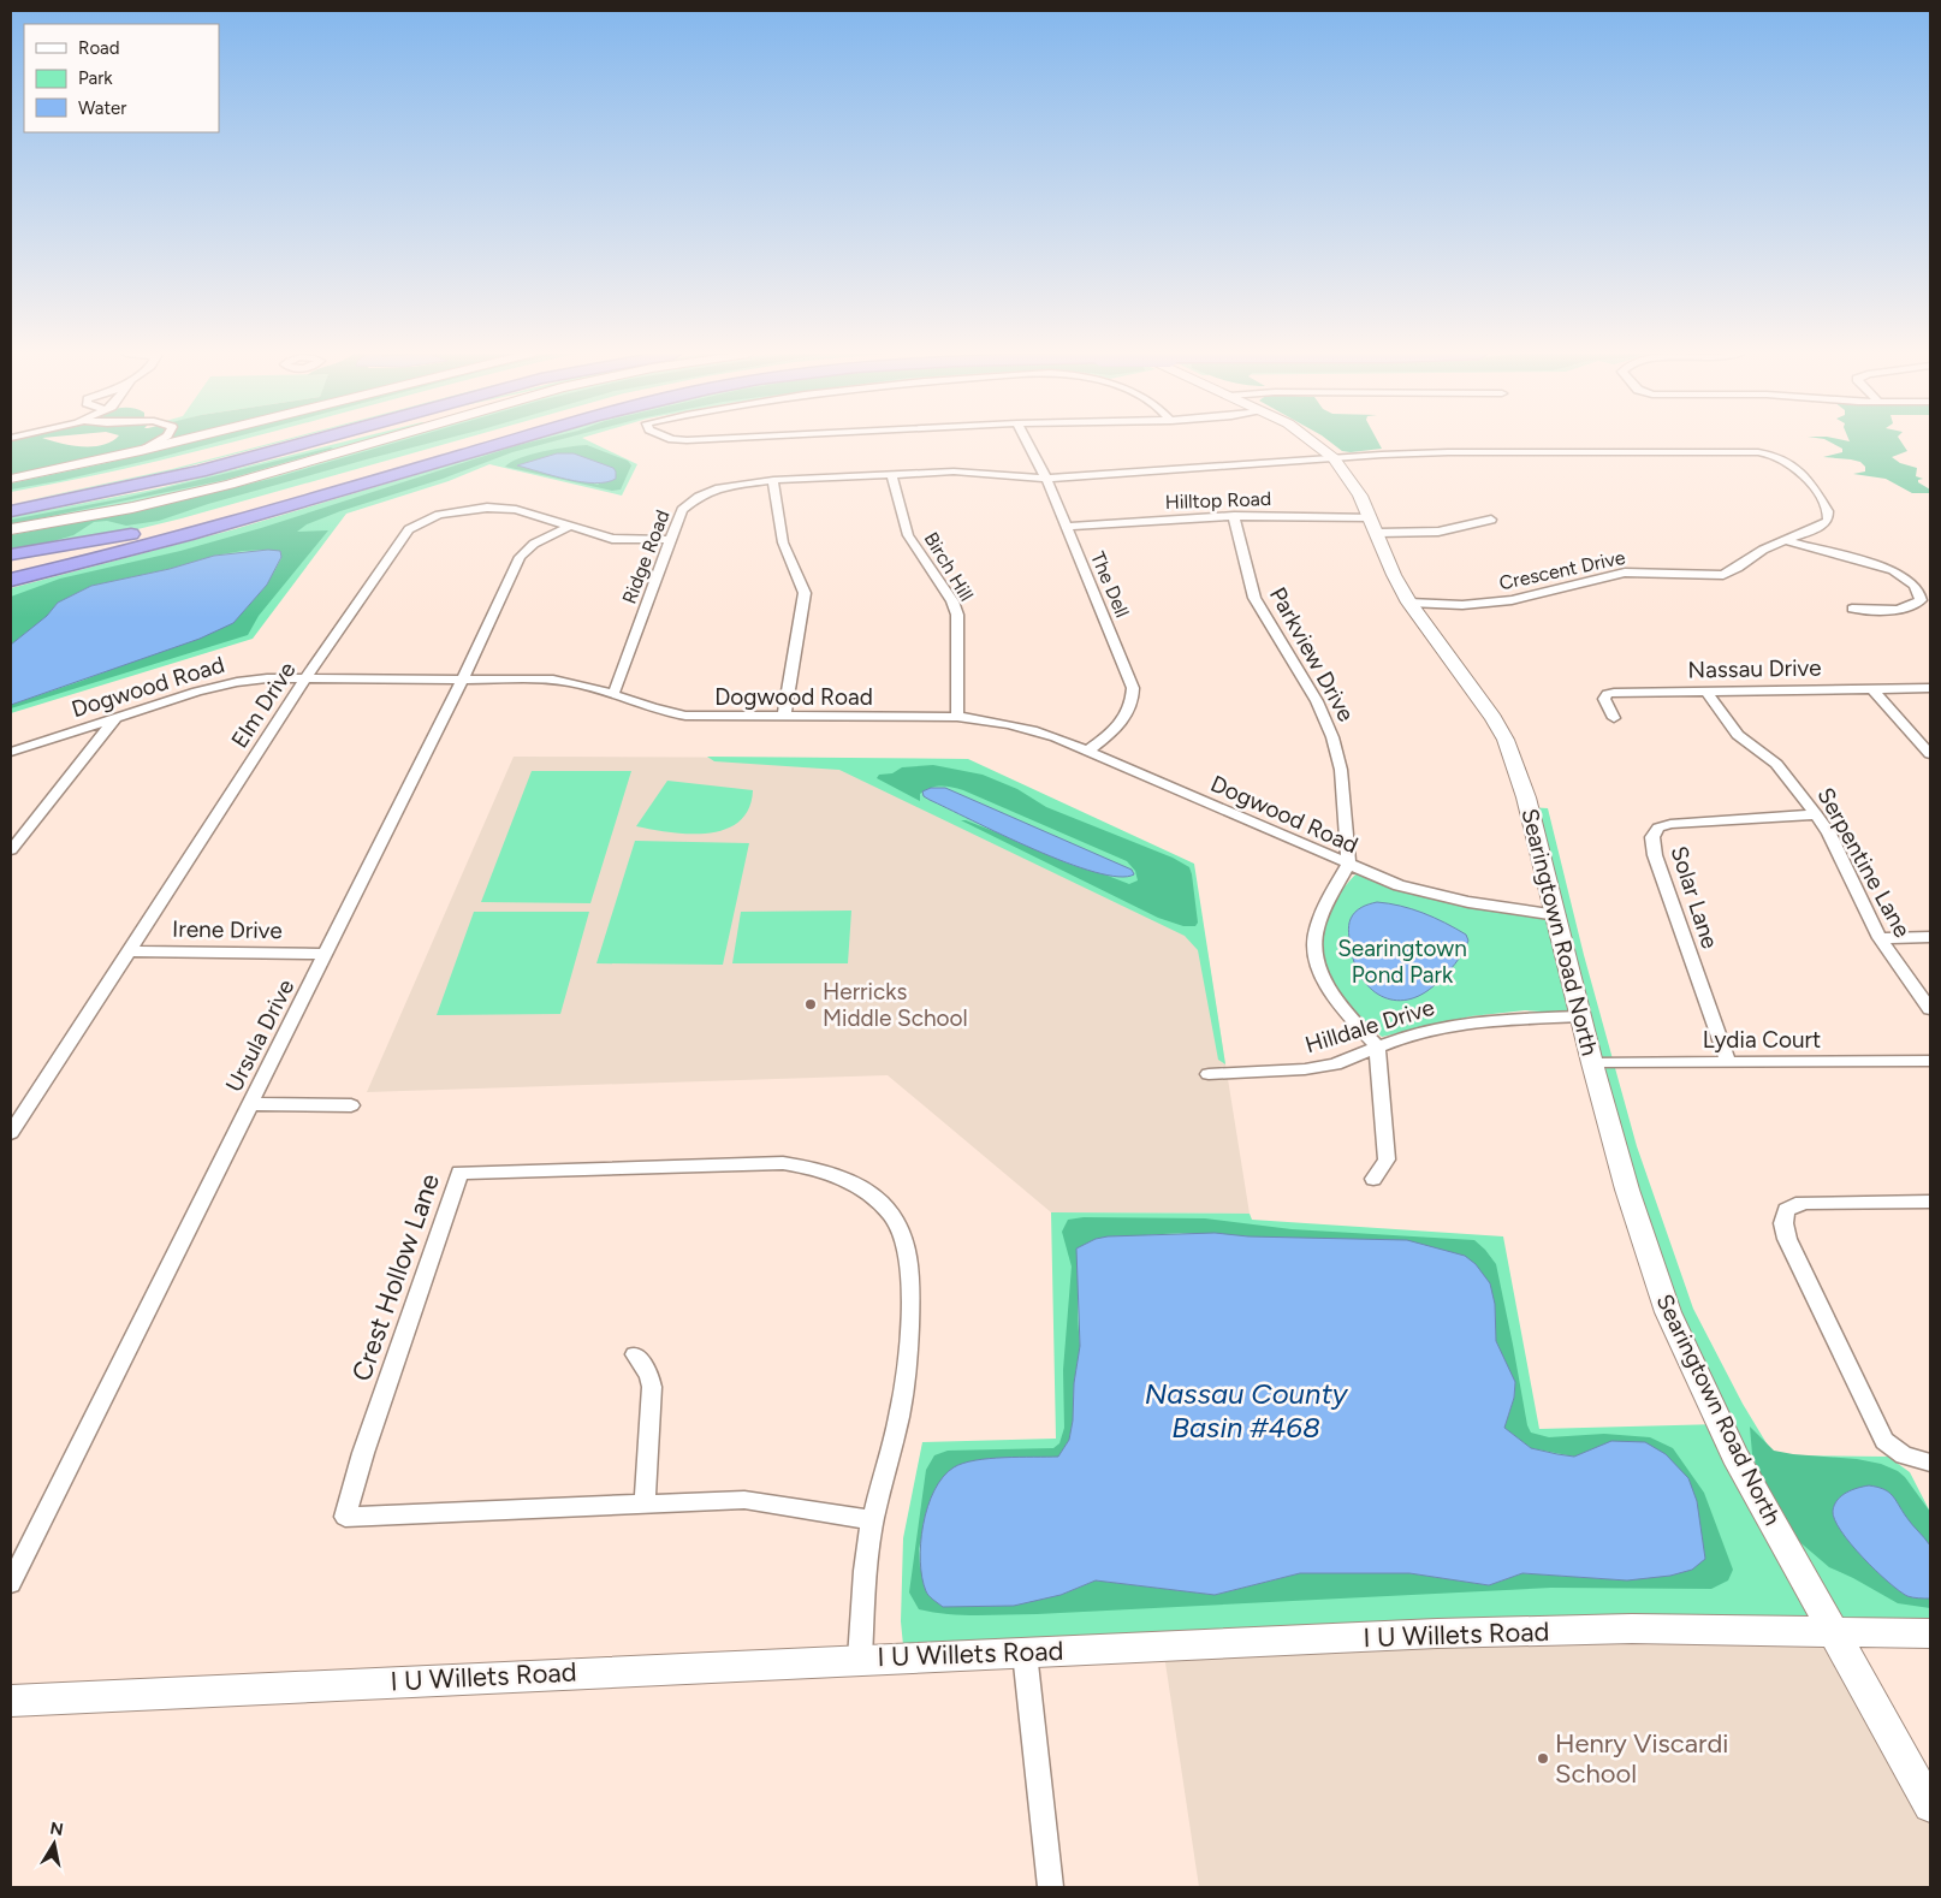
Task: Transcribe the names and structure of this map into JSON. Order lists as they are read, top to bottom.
{
  "streets": {
    "main road": ["Searingtown Road North", "I U Willets Road"],
    "street": [
      "Hilltop Road",
      "Ridge Road",
      "Birch Hill",
      "Crescent Drive",
      "The Dell",
      "Parkview Drive",
      "Nassau Drive",
      "Dogwood Road",
      "Elm Drive",
      "Serpentine Lane",
      "Solar Lane",
      "Irene Drive",
      "Hilldale Drive",
      "Ursula Drive",
      "Lydia Court",
      "Crest Hollow Lane"
    ]
  },
  "crossings": [
    ["Hilltop Road", "The Dell"],
    ["Hilltop Road", "Parkview Drive"],
    ["Hilltop Road", "Searingtown Road North"],
    ["Ridge Road", "Birch Hill"],
    ["Ridge Road", "Crescent Drive"],
    ["Ridge Road", "The Dell"],
    ["Ridge Road", "Dogwood Road"],
    ["Ridge Road", "Elm Drive"],
    ["Ridge Road", "Searingtown Road North"],
    ["Birch Hill", "Dogwood Road"],
    ["Crescent Drive", "Searingtown Road North"],
    ["The Dell", "Dogwood Road"],
    ["Parkview Drive", "Dogwood Road"],
    ["Parkview Drive", "Hilldale Drive"],
    ["Nassau Drive", "Serpentine Lane"],
    ["Dogwood Road", "Elm Drive"],
    ["Dogwood Road", "Searingtown Road North"],
    ["Dogwood Road", "Ursula Drive"],
    ["Elm Drive", "Irene Drive"],
    ["Elm Drive", "Ursula Drive"],
    ["Serpentine Lane", "Solar Lane"],
    ["Solar Lane", "Lydia Court"],
    ["Irene Drive", "Ursula Drive"],
    ["Searingtown Road North", "Hilldale Drive"],
    ["Searingtown Road North", "Lydia Court"],
    ["Searingtown Road North", "I U Willets Road"],
    ["Crest Hollow Lane", "I U Willets Road"]
  ],
  "water": ["Nassau County Basin #468"],
  "parks": ["Searingtown Pond Park"],
  "places": ["Herricks Middle School", "Henry Viscardi School"],
  "legend": ["Road", "Park", "Water"],
  "north": "top"
}
